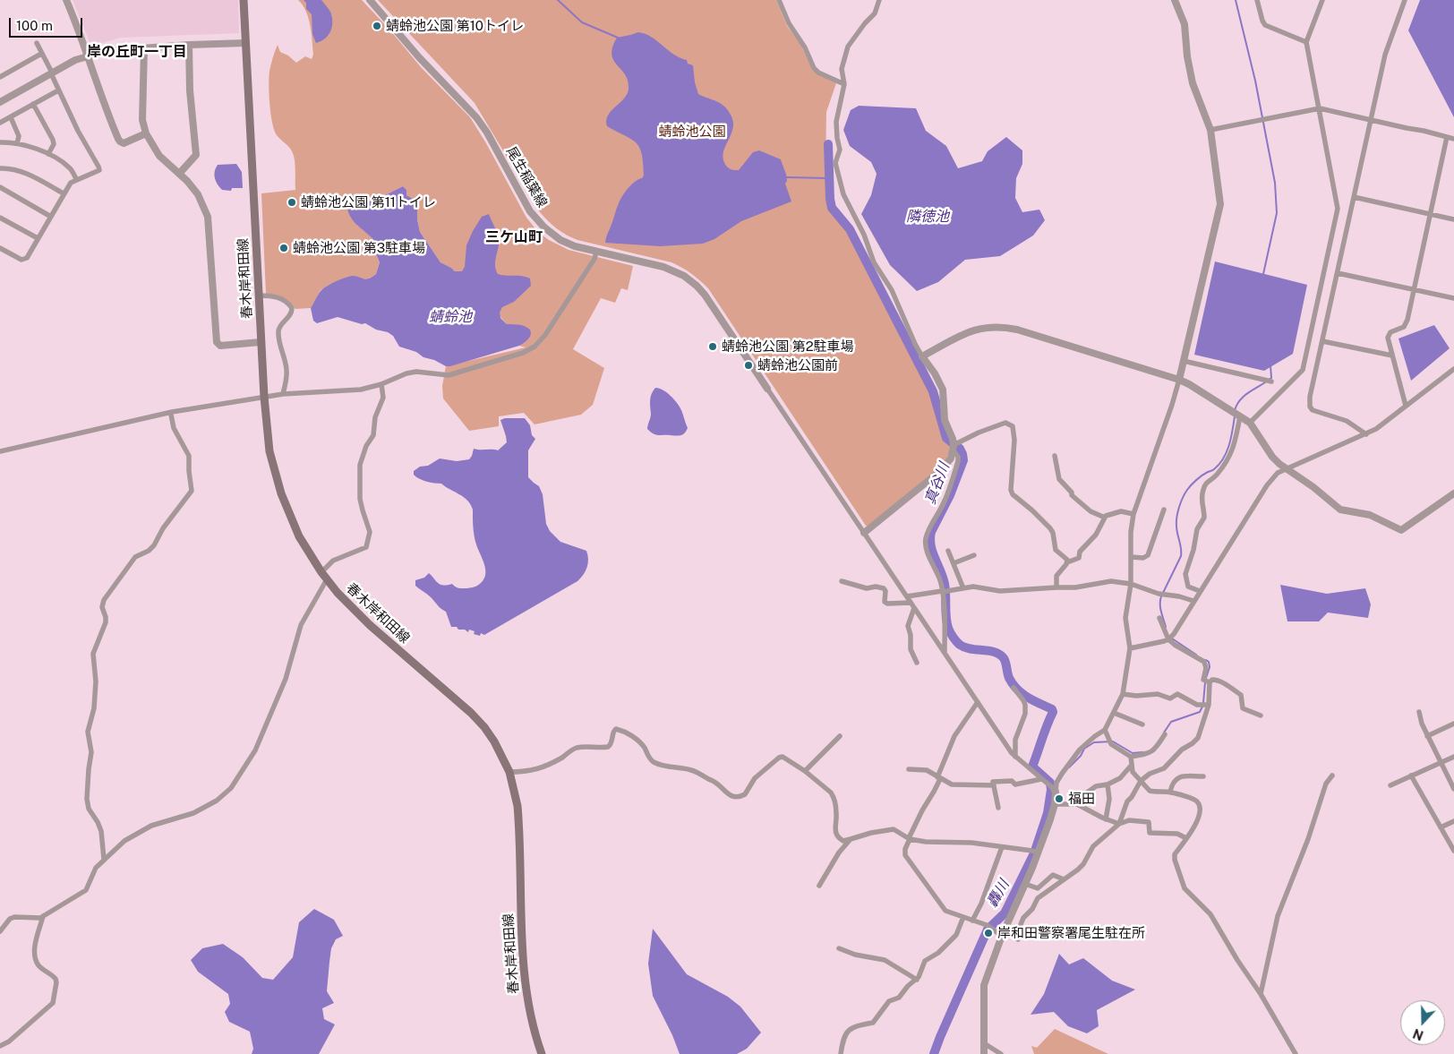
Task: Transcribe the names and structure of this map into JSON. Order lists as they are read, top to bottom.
{
  "streets": {
    "main road": ["春木岸和田線"],
    "street": ["尾生稲葉線"]
  },
  "districts": ["岸の丘町一丁目", "三ケ山町"],
  "water": [
    "隣徳池",
    "蜻蛉池",
    "真谷川",
    "轟川"
  ],
  "parks": ["蜻蛉池公園"],
  "places": [
    "蜻蛉池公園 第10トイレ",
    "蜻蛉池公園 第11トイレ",
    "蜻蛉池公園 第3駐車場",
    "蜻蛉池公園 第2駐車場",
    "蜻蛉池公園前",
    "福田",
    "岸和田警察署尾生駐在所"
  ],
  "scale_bar": "100 m",
  "north": "bottom"
}
